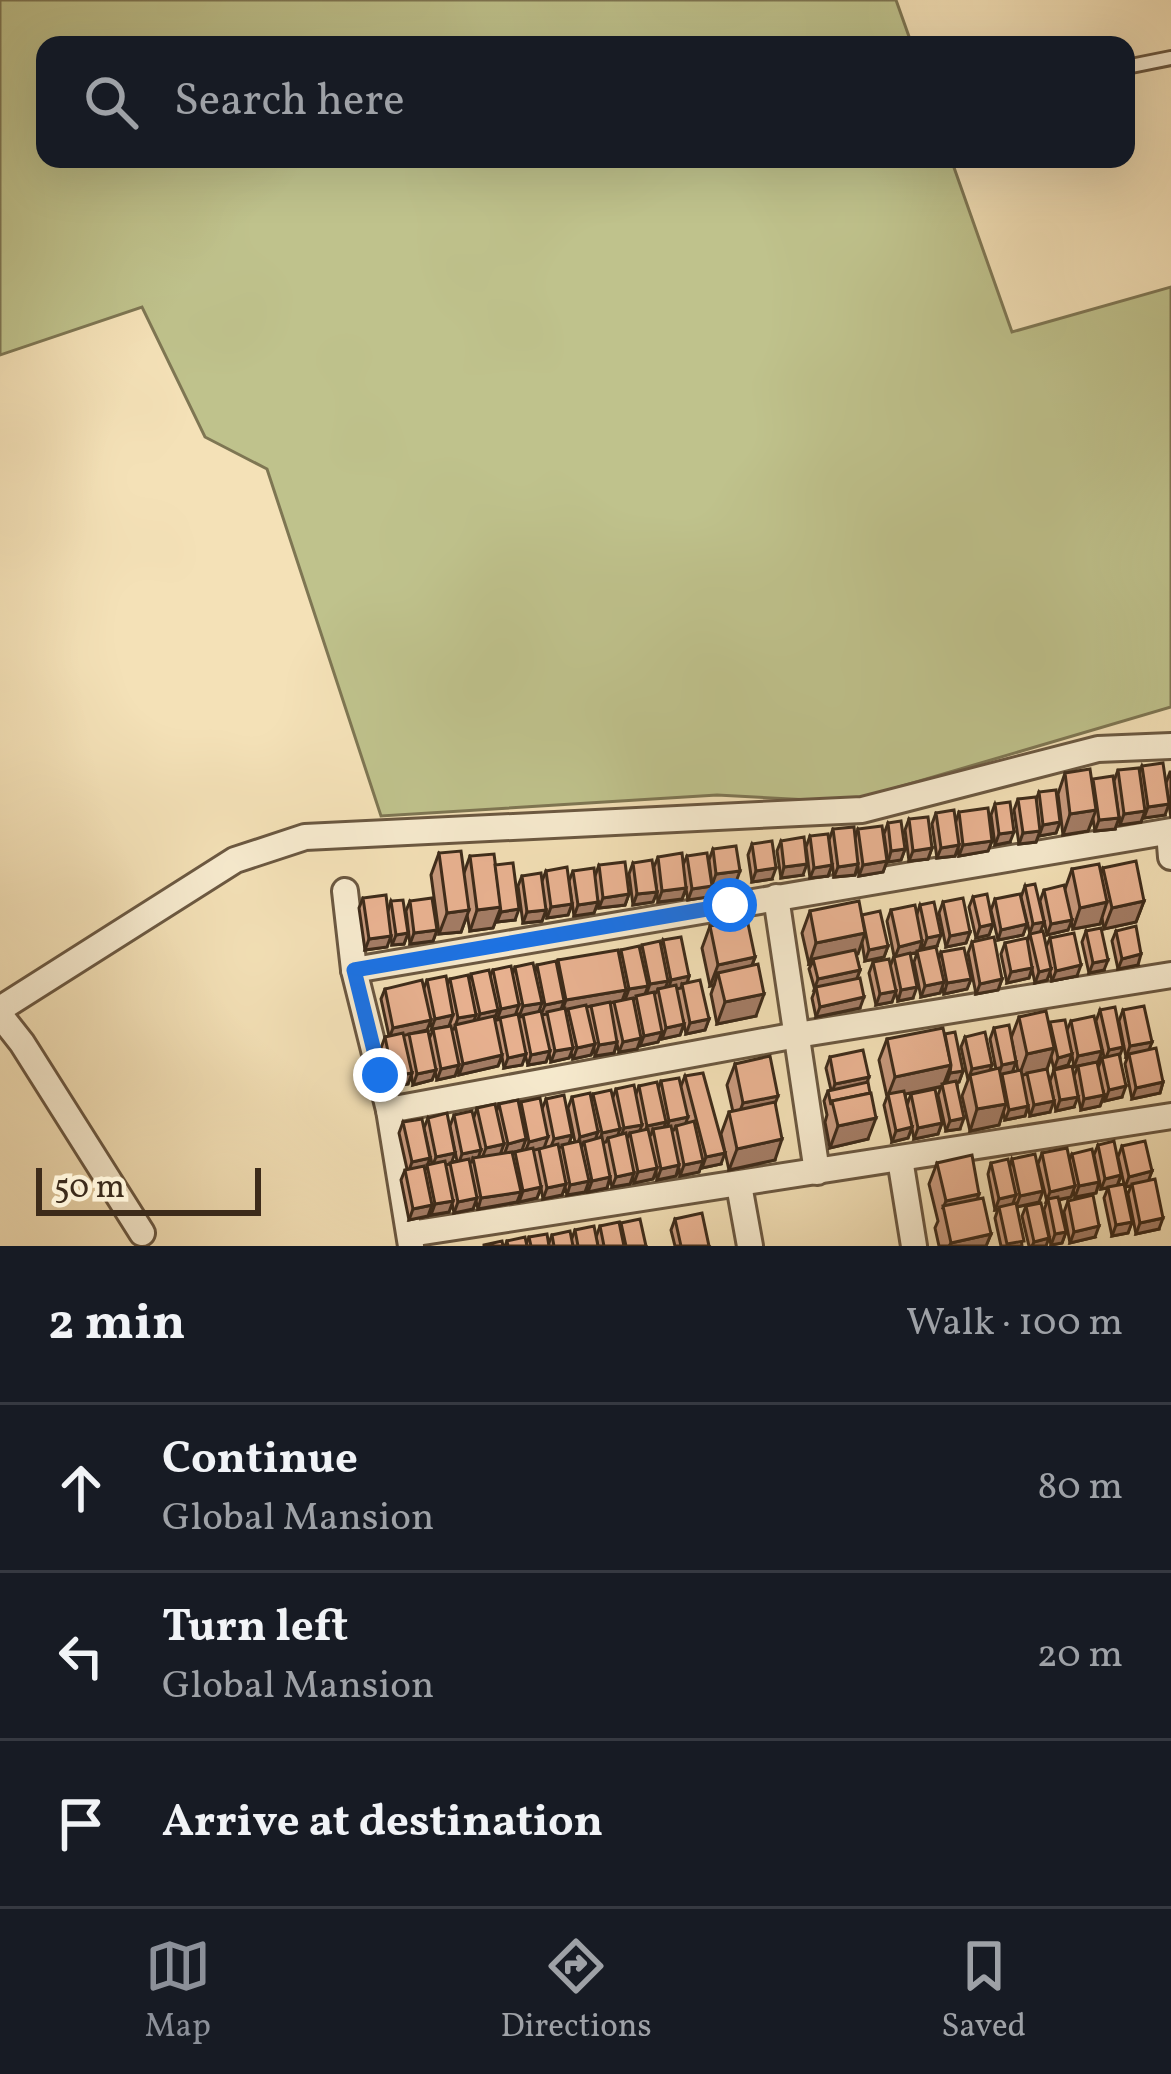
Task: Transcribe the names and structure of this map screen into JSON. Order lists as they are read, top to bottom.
{
  "scale_bar": "50 m",
  "page": {
    "search": "Search here",
    "scale": "50 m",
    "heading": ["2 min", "Walk · 100 m"],
    "list": [
      ["Continue", "Global Mansion", "80 m"],
      ["Turn left", "Global Mansion", "20 m"],
      "Arrive at destination"
    ],
    "nav": ["Map", "Directions", "Saved"]
  }
}
